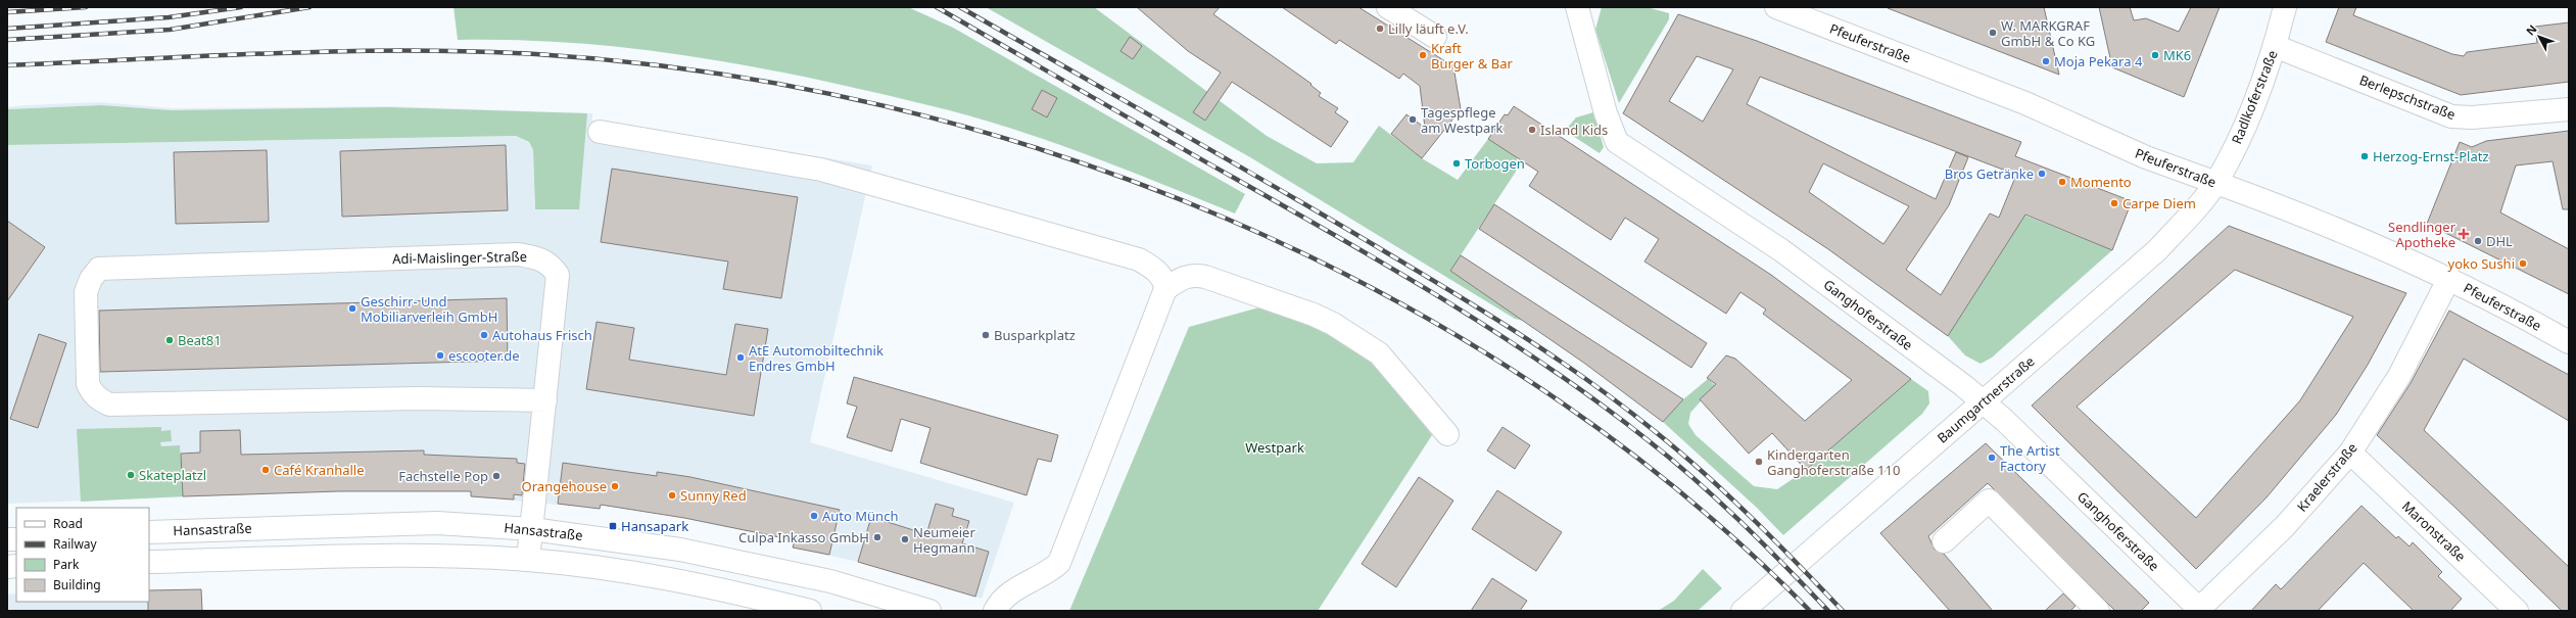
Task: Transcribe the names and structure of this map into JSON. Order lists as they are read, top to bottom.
{
  "streets": {
    "main road": [
      "Pfeuferstraße",
      "Radlkoferstraße",
      "Berlepschstraße",
      "Adi-Maislinger-Straße",
      "Ganghoferstraße",
      "Baumgartnerstraße",
      "Kraelerstraße",
      "Hansastraße",
      "Maronstraße"
    ]
  },
  "crossings": [
    ["Pfeuferstraße", "Radlkoferstraße"],
    ["Pfeuferstraße", "Baumgartnerstraße"],
    ["Pfeuferstraße", "Kraelerstraße"],
    ["Radlkoferstraße", "Berlepschstraße"],
    ["Radlkoferstraße", "Baumgartnerstraße"],
    ["Adi-Maislinger-Straße", "Hansastraße"],
    ["Ganghoferstraße", "Baumgartnerstraße"],
    ["Ganghoferstraße", "Kraelerstraße"],
    ["Kraelerstraße", "Maronstraße"]
  ],
  "parks": ["Westpark"],
  "places": {
    "other": [
      "Lilly läuft e.V.",
      "W. MARKGRAF GmbH & Co KG",
      "Kraft Burger & Bar",
      "MK6",
      "Moja Pekara 4",
      "Tagespflege am Westpark",
      "Island Kids",
      "Herzog-Ernst-Platz",
      "Torbogen",
      "Bros Getränke",
      "Momento",
      "Carpe Diem",
      "DHL",
      "yoko Sushi",
      "Geschirr- Und Mobiliarverleih GmbH",
      "Autohaus Frisch",
      "Busparkplatz",
      "Beat81",
      "escooter.de",
      "AtE Automobiltechnik Endres GmbH",
      "The Artist Factory",
      "Kindergarten Ganghoferstraße 110",
      "Café Kranhalle",
      "Skateplatzl",
      "Fachstelle Pop",
      "Orangehouse",
      "Sunny Red",
      "Auto Münch",
      "Culpa Inkasso GmbH",
      "Neumeier Heg‍mann"
    ],
    "health": ["Sendlinger Apotheke"],
    "transit": ["Hansapark"]
  },
  "legend": [
    "Road",
    "Railway",
    "Park",
    "Building"
  ],
  "north": "top left"
}
